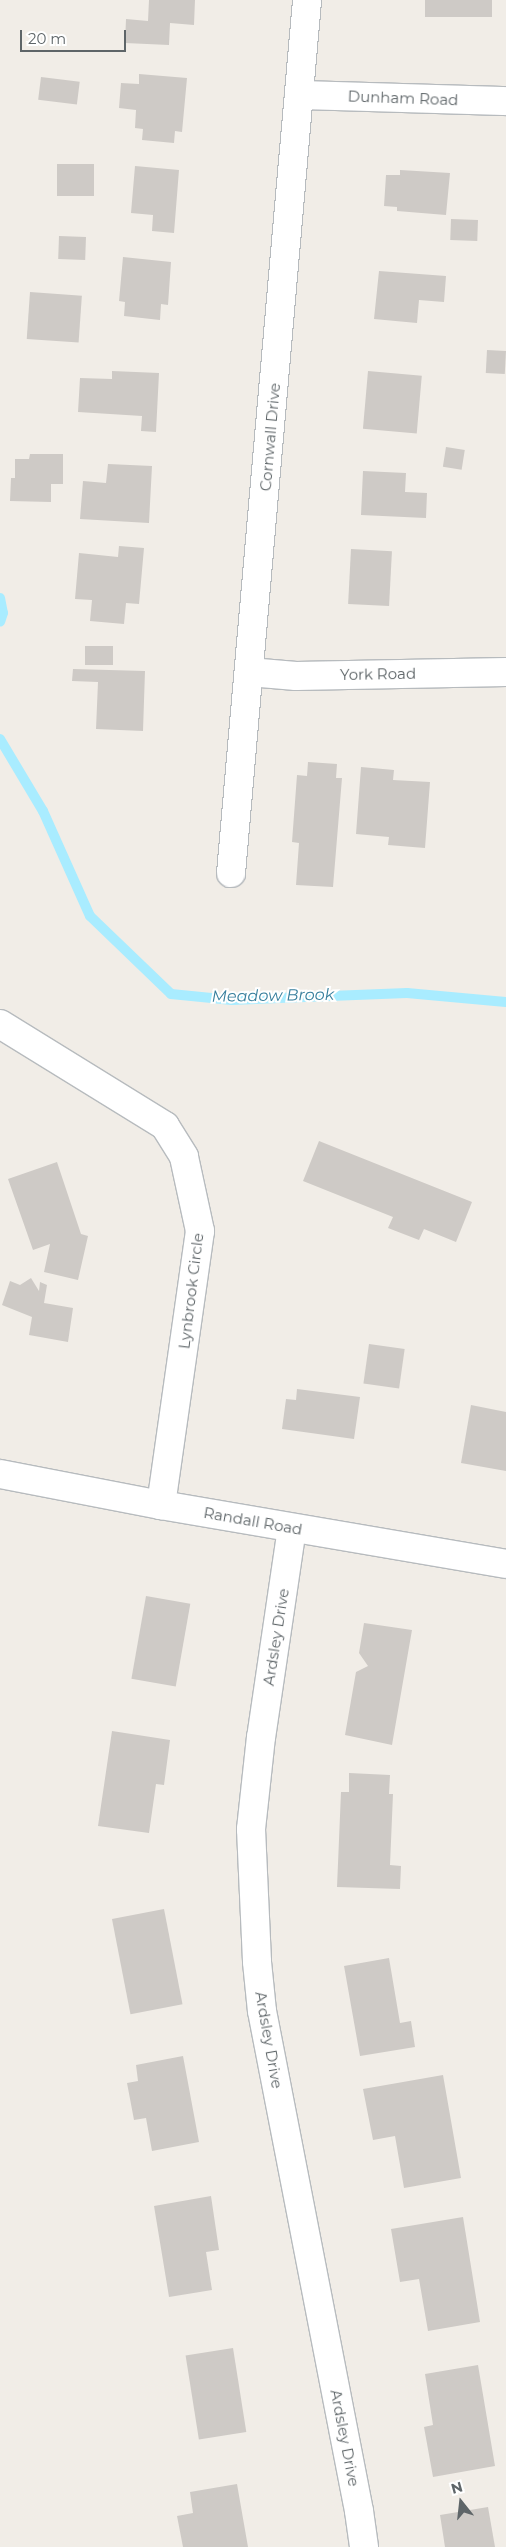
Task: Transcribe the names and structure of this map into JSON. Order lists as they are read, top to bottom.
{
  "streets": {
    "street": [
      "Dunham Road",
      "Cornwall Drive",
      "York Road",
      "Lynbrook Circle",
      "Randall Road",
      "Ardsley Drive"
    ]
  },
  "crossings": [
    ["Dunham Road", "Cornwall Drive"],
    ["Cornwall Drive", "York Road"],
    ["Lynbrook Circle", "Randall Road"],
    ["Randall Road", "Ardsley Drive"]
  ],
  "water": ["Meadow Brook"],
  "scale_bar": "20 m",
  "north": "top"
}
